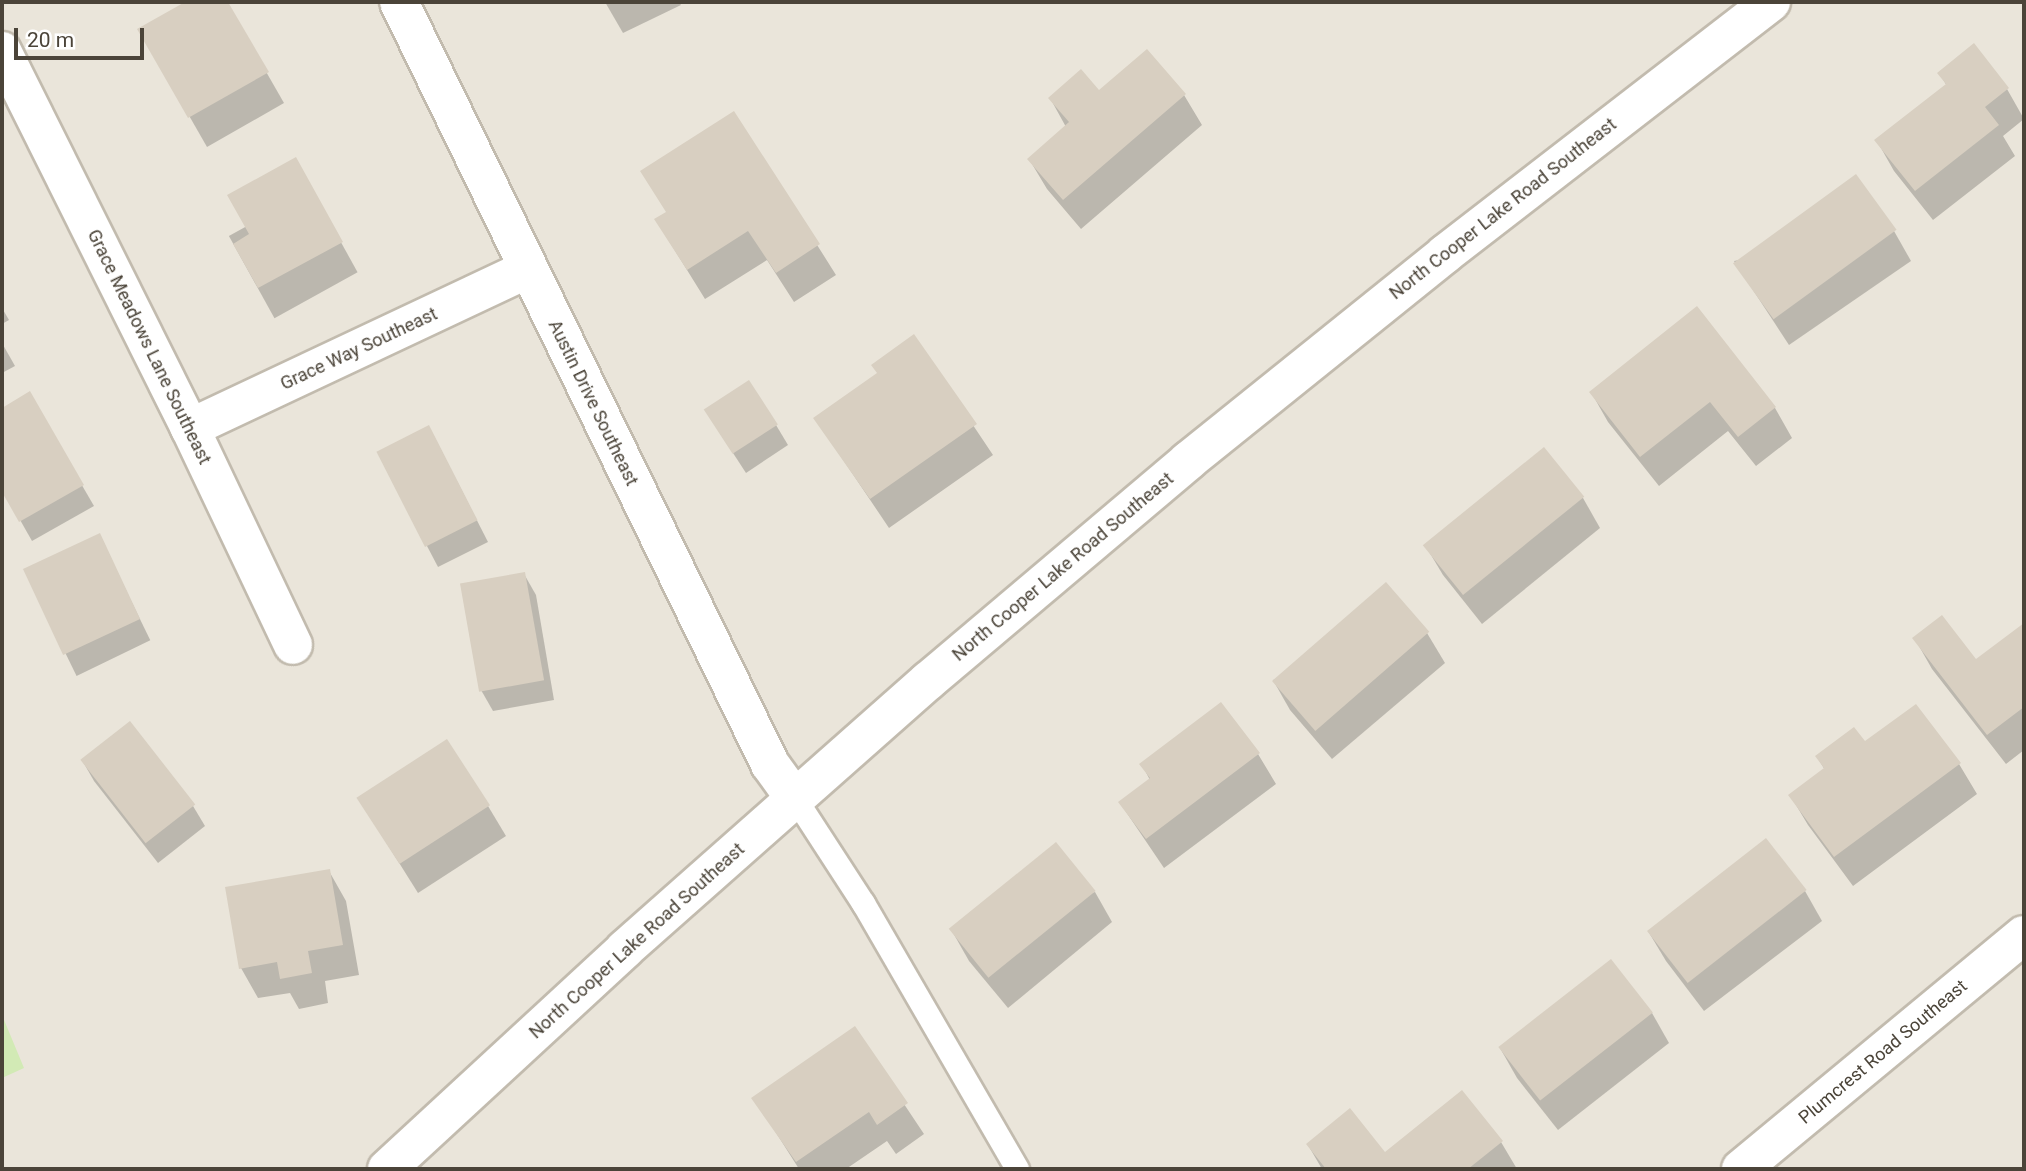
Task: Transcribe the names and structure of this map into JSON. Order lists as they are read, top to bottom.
{
  "streets": {
    "street": [
      "North Cooper Lake Road Southeast",
      "Grace Meadows Lane Southeast",
      "Grace Way Southeast",
      "Austin Drive Southeast",
      "Plumcrest Road Southeast"
    ]
  },
  "crossings": [
    ["North Cooper Lake Road Southeast", "Austin Drive Southeast"],
    ["Grace Meadows Lane Southeast", "Grace Way Southeast"],
    ["Grace Way Southeast", "Austin Drive Southeast"]
  ],
  "scale_bar": "20 m"
}
